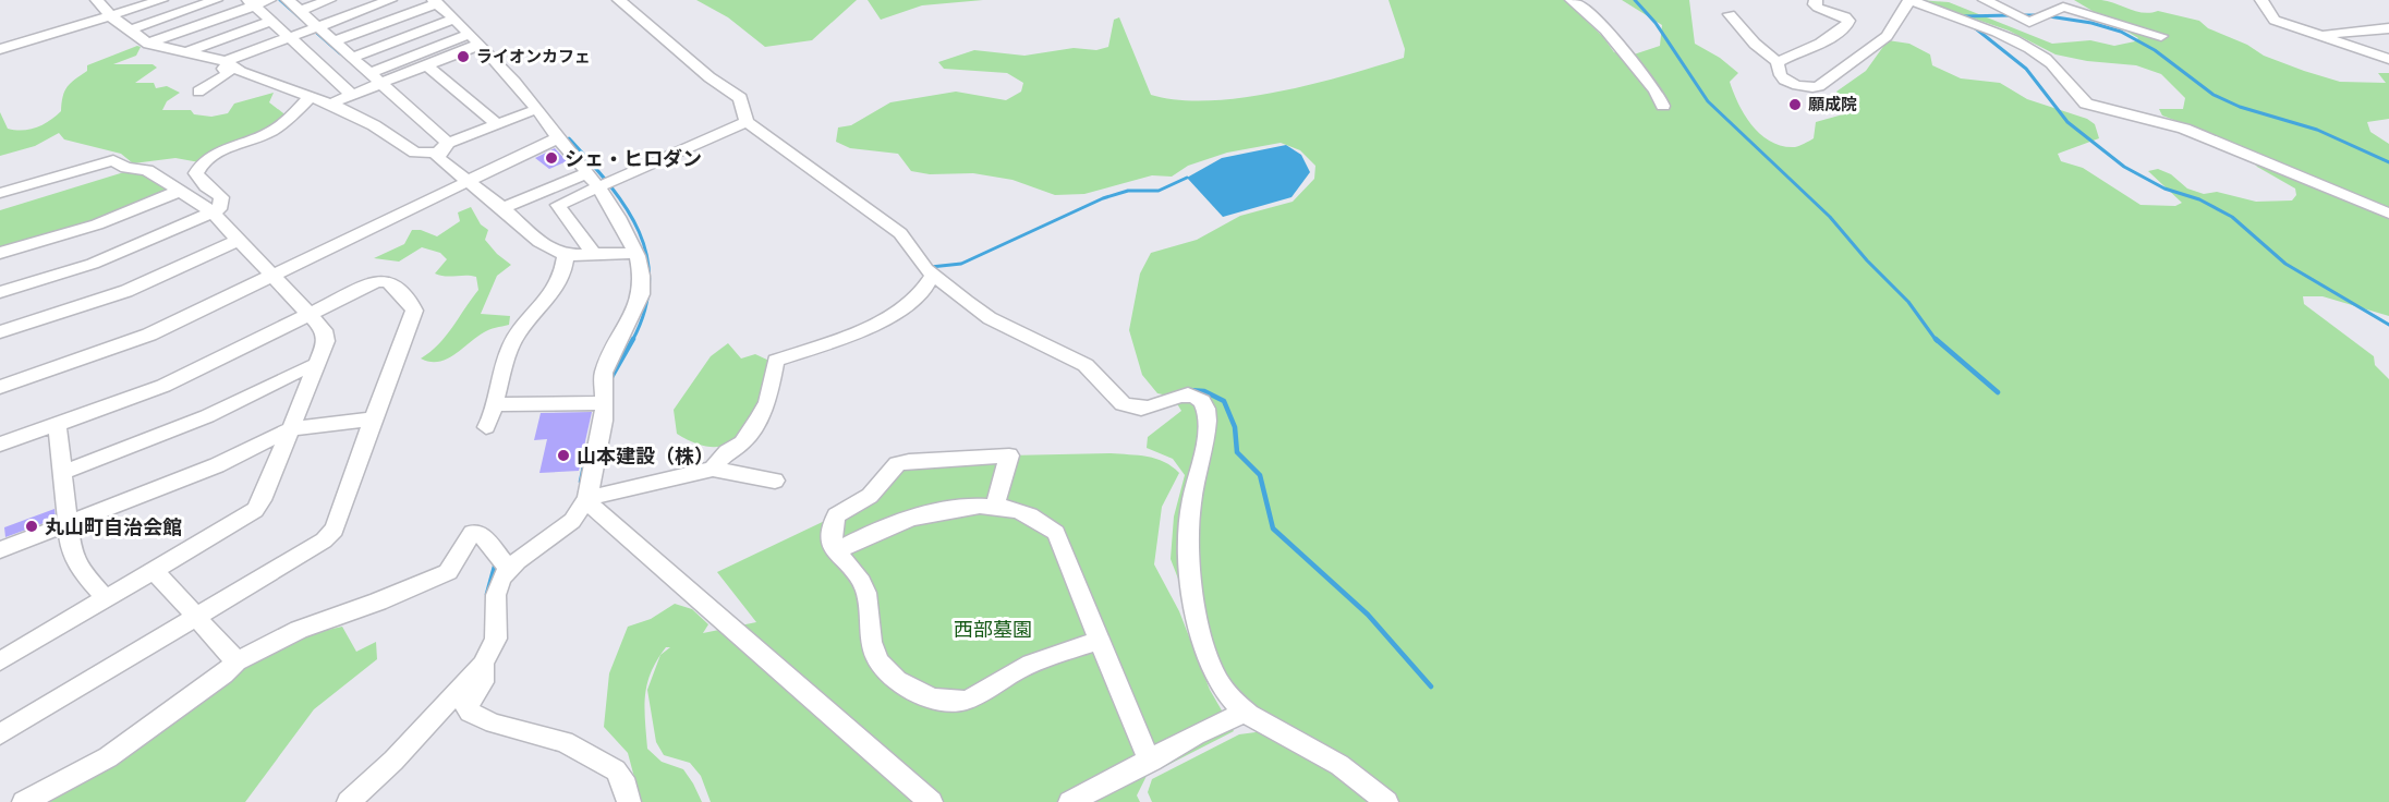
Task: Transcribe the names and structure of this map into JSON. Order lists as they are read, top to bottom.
{
  "parks": ["西部墓園"],
  "places": [
    "ライオンカフェ",
    "願成院",
    "シェ・ヒロダン",
    "山本建設（株）",
    "丸山町自治会館"
  ]
}
